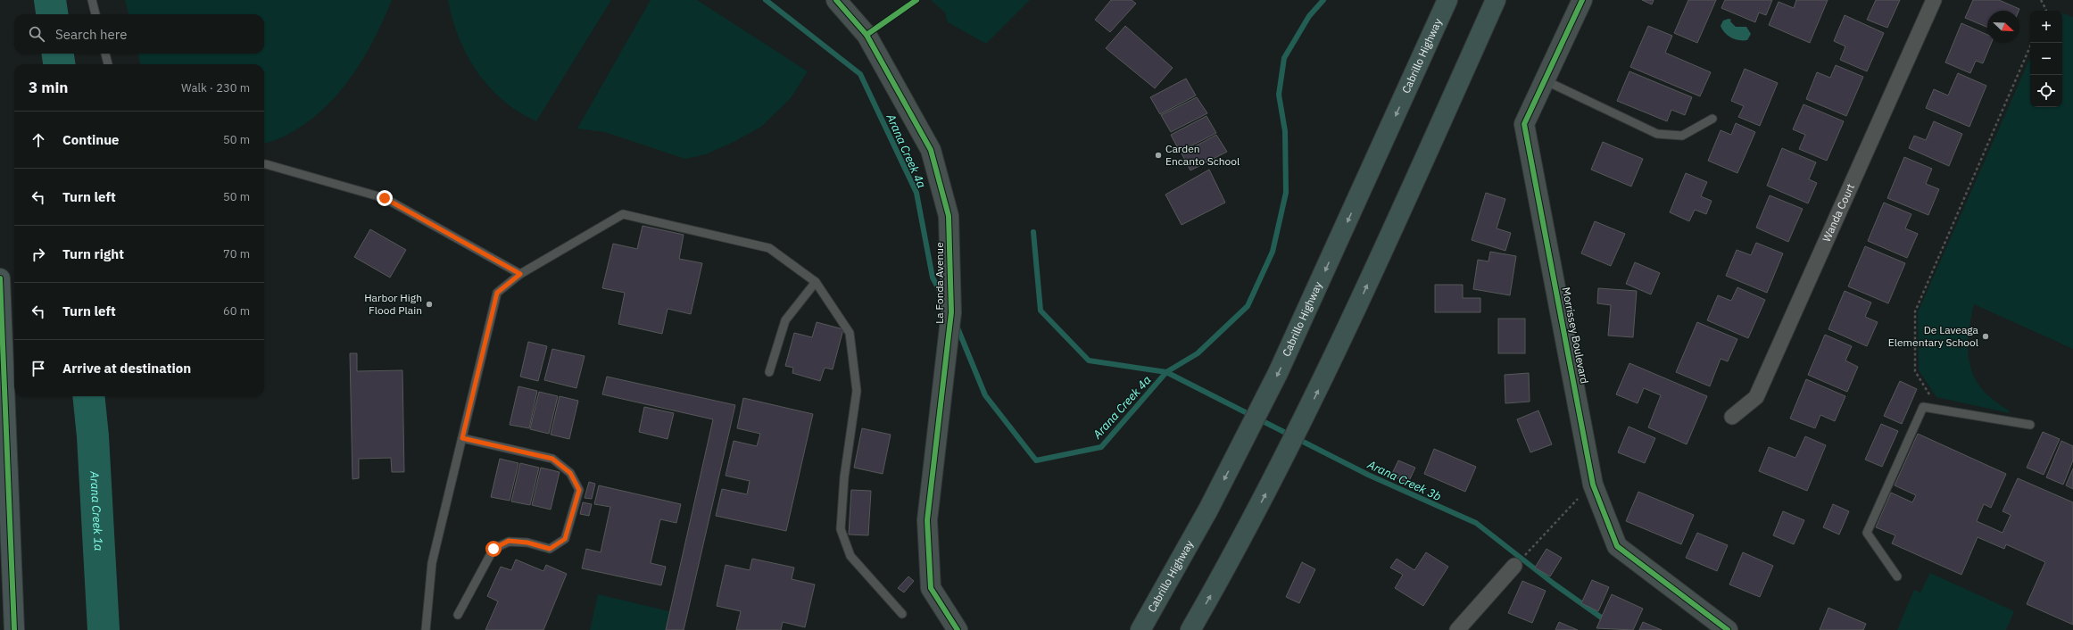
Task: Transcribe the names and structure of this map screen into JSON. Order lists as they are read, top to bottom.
{
  "streets": {
    "highway": ["Cabrillo Highway"],
    "street": ["Wanda Court", "La Fonda Avenue", "Morrissey Boulevard"]
  },
  "water": ["Arana Creek 4a", "Arana Creek 3b", "Arana Creek 1a"],
  "places": ["Carden Encanto School", "Harbor High Flood Plain", "De Laveaga Elementary School"],
  "north": "bottom right",
  "page": {
    "map_buttons": ["+", "−"],
    "search": "Search here",
    "heading": ["3 min", "Walk · 230 m"],
    "list": [
      ["Continue", "50 m"],
      ["Turn left", "50 m"],
      ["Turn right", "70 m"],
      ["Turn left", "60 m"],
      "Arrive at destination"
    ]
  }
}
